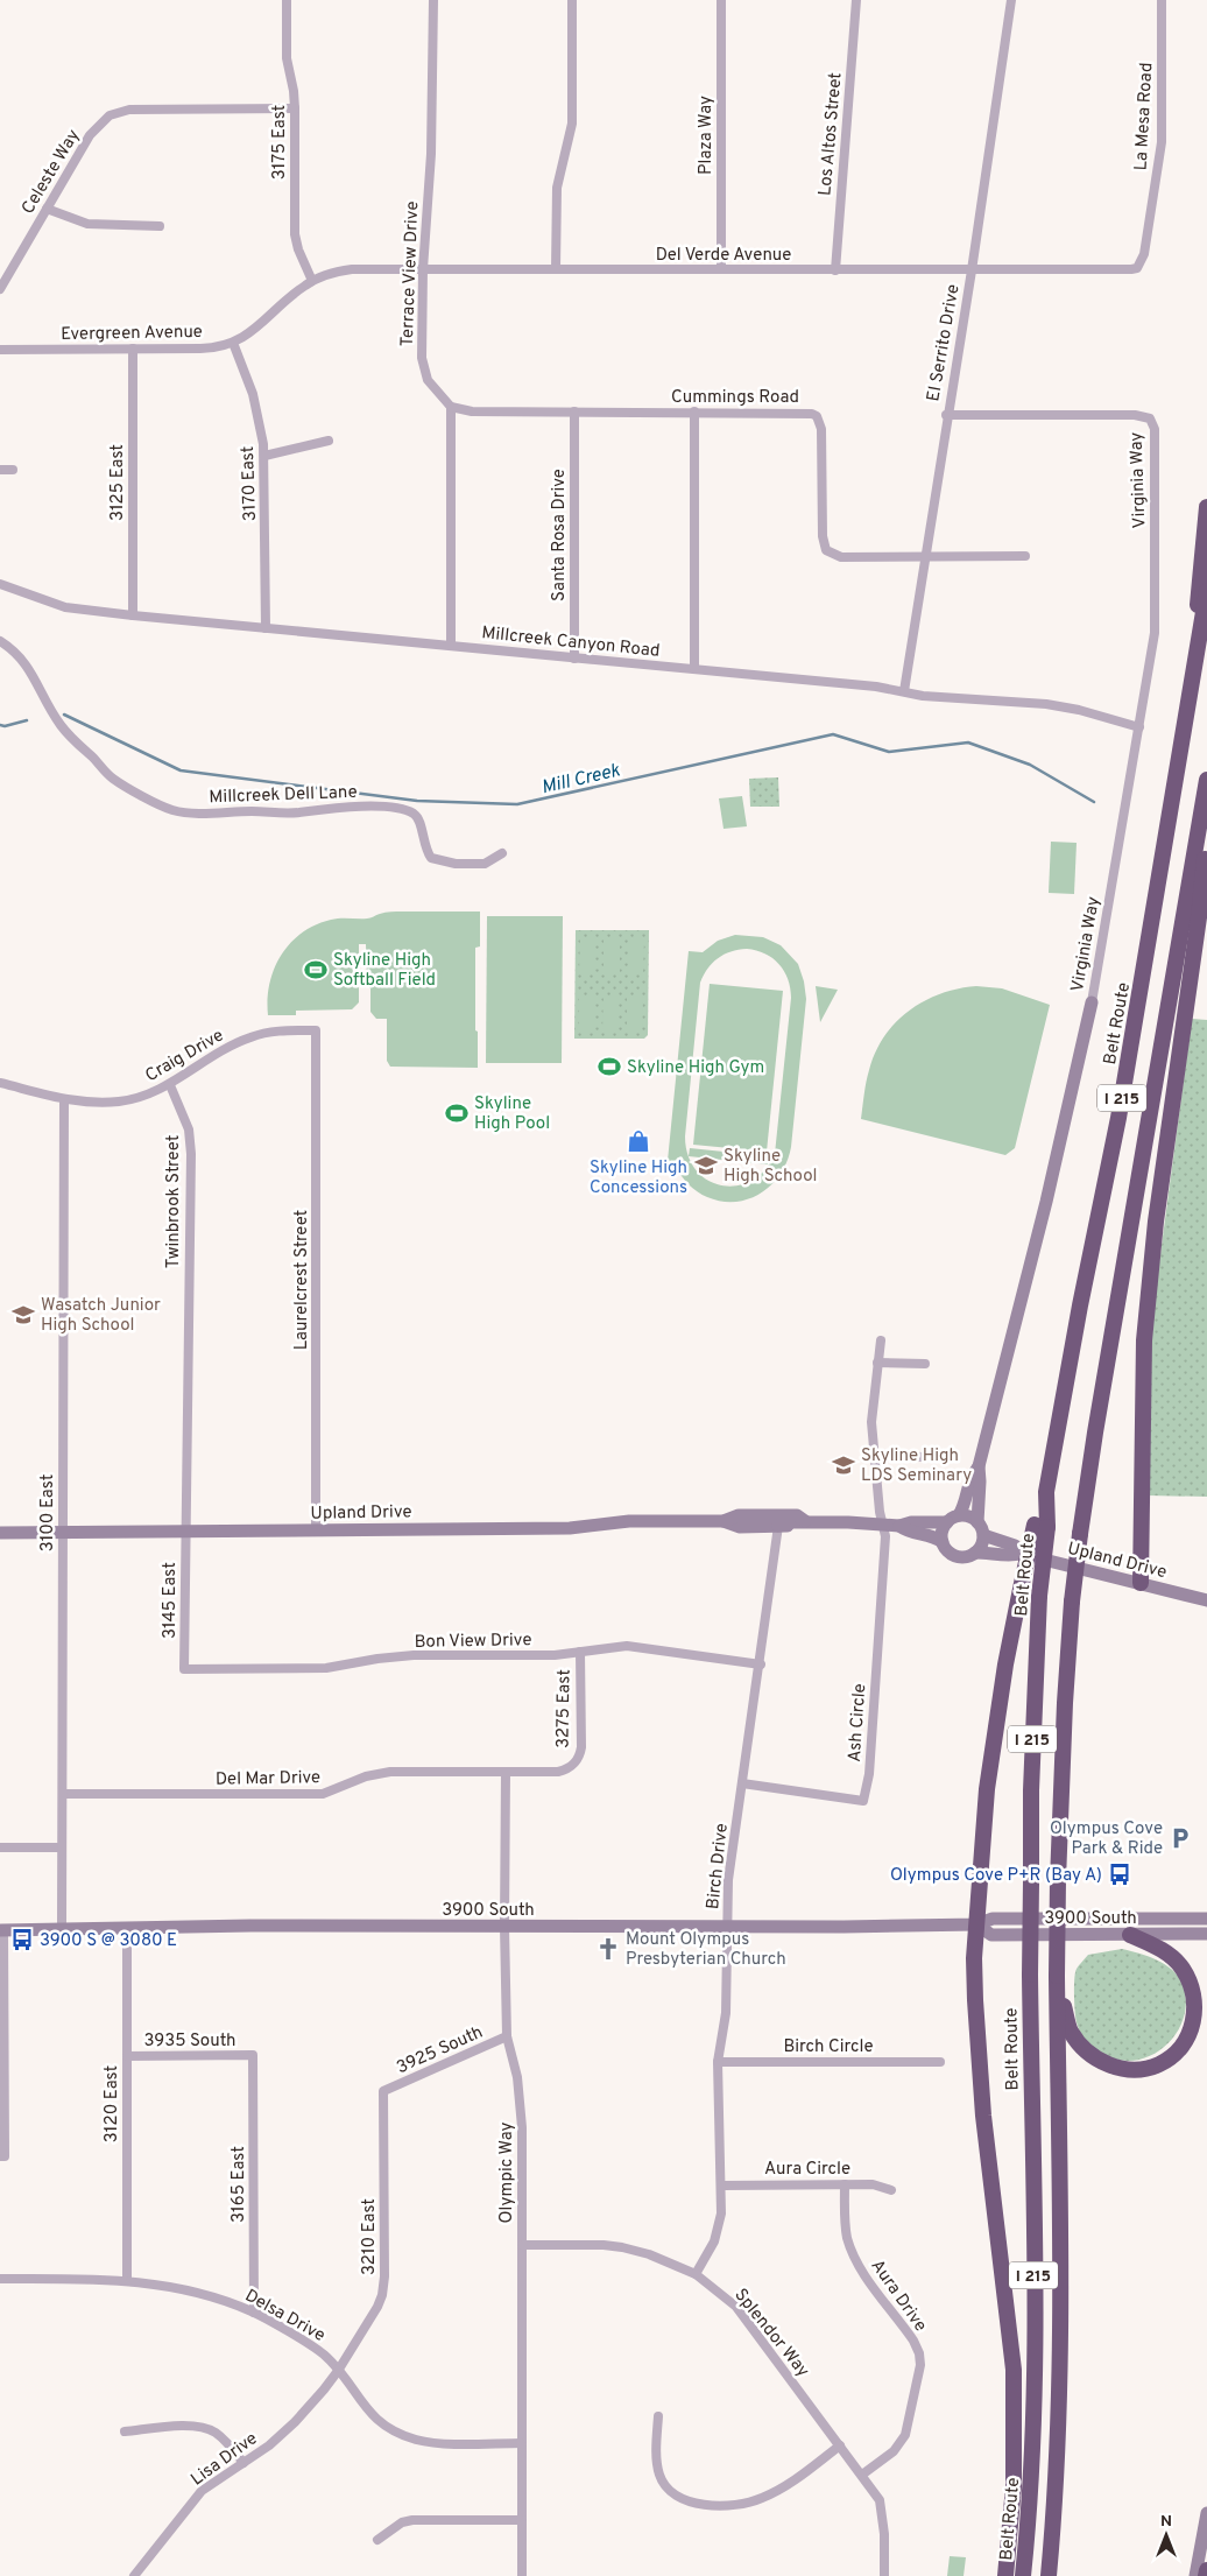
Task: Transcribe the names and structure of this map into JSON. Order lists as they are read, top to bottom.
{
  "streets": {
    "highway": ["Belt Route", "I 215"],
    "street": [
      "La Mesa Road",
      "Los Altos Street",
      "Plaza Way",
      "3175 East",
      "Celeste Way",
      "Del Verde Avenue",
      "Terrace View Drive",
      "Evergreen Avenue",
      "El Serrito Drive",
      "Cummings Road",
      "Virginia Way",
      "3125 East",
      "3170 East",
      "Santa Rosa Drive",
      "Millcreek Canyon Road",
      "Millcreek Dell Lane",
      "Craig Drive",
      "Twinbrook Street",
      "Laurelcrest Street",
      "Upland Drive",
      "3100 East",
      "3145 East",
      "Bon View Drive",
      "3275 East",
      "Ash Circle",
      "Del Mar Drive",
      "Birch Drive",
      "3900 South",
      "3935 South",
      "Birch Circle",
      "3925 South",
      "3120 East",
      "Aura Circle",
      "Olympic Way",
      "3165 East",
      "3210 East",
      "Aura Drive",
      "Delsa Drive",
      "Splendor Way",
      "Lisa Drive"
    ]
  },
  "crossings": [
    ["La Mesa Road", "Del Verde Avenue"],
    ["Los Altos Street", "Del Verde Avenue"],
    ["Plaza Way", "Del Verde Avenue"],
    ["3175 East", "Celeste Way"],
    ["3175 East", "Del Verde Avenue"],
    ["3175 East", "Evergreen Avenue"],
    ["Del Verde Avenue", "Terrace View Drive"],
    ["Del Verde Avenue", "Evergreen Avenue"],
    ["Del Verde Avenue", "El Serrito Drive"],
    ["Terrace View Drive", "Cummings Road"],
    ["Evergreen Avenue", "3125 East"],
    ["Evergreen Avenue", "3170 East"],
    ["El Serrito Drive", "Cummings Road"],
    ["El Serrito Drive", "Virginia Way"],
    ["El Serrito Drive", "Millcreek Canyon Road"],
    ["Cummings Road", "Santa Rosa Drive"],
    ["Virginia Way", "Millcreek Canyon Road"],
    ["Virginia Way", "Upland Drive"],
    ["3125 East", "Millcreek Canyon Road"],
    ["3170 East", "Millcreek Canyon Road"],
    ["Santa Rosa Drive", "Millcreek Canyon Road"],
    ["Craig Drive", "Twinbrook Street"],
    ["Craig Drive", "Laurelcrest Street"],
    ["Craig Drive", "3100 East"],
    ["Twinbrook Street", "Upland Drive"],
    ["Twinbrook Street", "3145 East"],
    ["Laurelcrest Street", "Upland Drive"],
    ["Upland Drive", "3100 East"],
    ["Upland Drive", "3145 East"],
    ["Upland Drive", "Ash Circle"],
    ["Upland Drive", "Birch Drive"],
    ["3100 East", "Del Mar Drive"],
    ["3100 East", "3900 South"],
    ["3145 East", "Bon View Drive"],
    ["Bon View Drive", "3275 East"],
    ["Bon View Drive", "Birch Drive"],
    ["3275 East", "Del Mar Drive"],
    ["Ash Circle", "Birch Drive"],
    ["Del Mar Drive", "Olympic Way"],
    ["Birch Drive", "3900 South"],
    ["Birch Drive", "Birch Circle"],
    ["Birch Drive", "Aura Circle"],
    ["Birch Drive", "Splendor Way"],
    ["3900 South", "3120 East"],
    ["3900 South", "Olympic Way"],
    ["3935 South", "3120 East"],
    ["3935 South", "3165 East"],
    ["3925 South", "Olympic Way"],
    ["3925 South", "3210 East"],
    ["3120 East", "Delsa Drive"],
    ["Aura Circle", "Aura Drive"],
    ["Olympic Way", "Delsa Drive"],
    ["Olympic Way", "Splendor Way"],
    ["3165 East", "Delsa Drive"],
    ["3210 East", "Delsa Drive"],
    ["3210 East", "Lisa Drive"],
    ["Aura Drive", "Splendor Way"],
    ["Delsa Drive", "Lisa Drive"]
  ],
  "water": ["Mill Creek"],
  "places": {
    "sports": ["Skyline High Softball Field", "Skyline High Gym", "Skyline High Pool"],
    "shop": ["Skyline High Concessions"],
    "school or university": ["Skyline High School", "Wasatch Junior High School", "Skyline High LDS Seminary"],
    "parking": ["Olympus Cove Park & Ride"],
    "bus stop": ["Olympus Cove P+R (Bay A)", "3900 S @ 3080 E"],
    "church": ["Mount Olympus Presbyterian Church"]
  },
  "north": "top"
}
